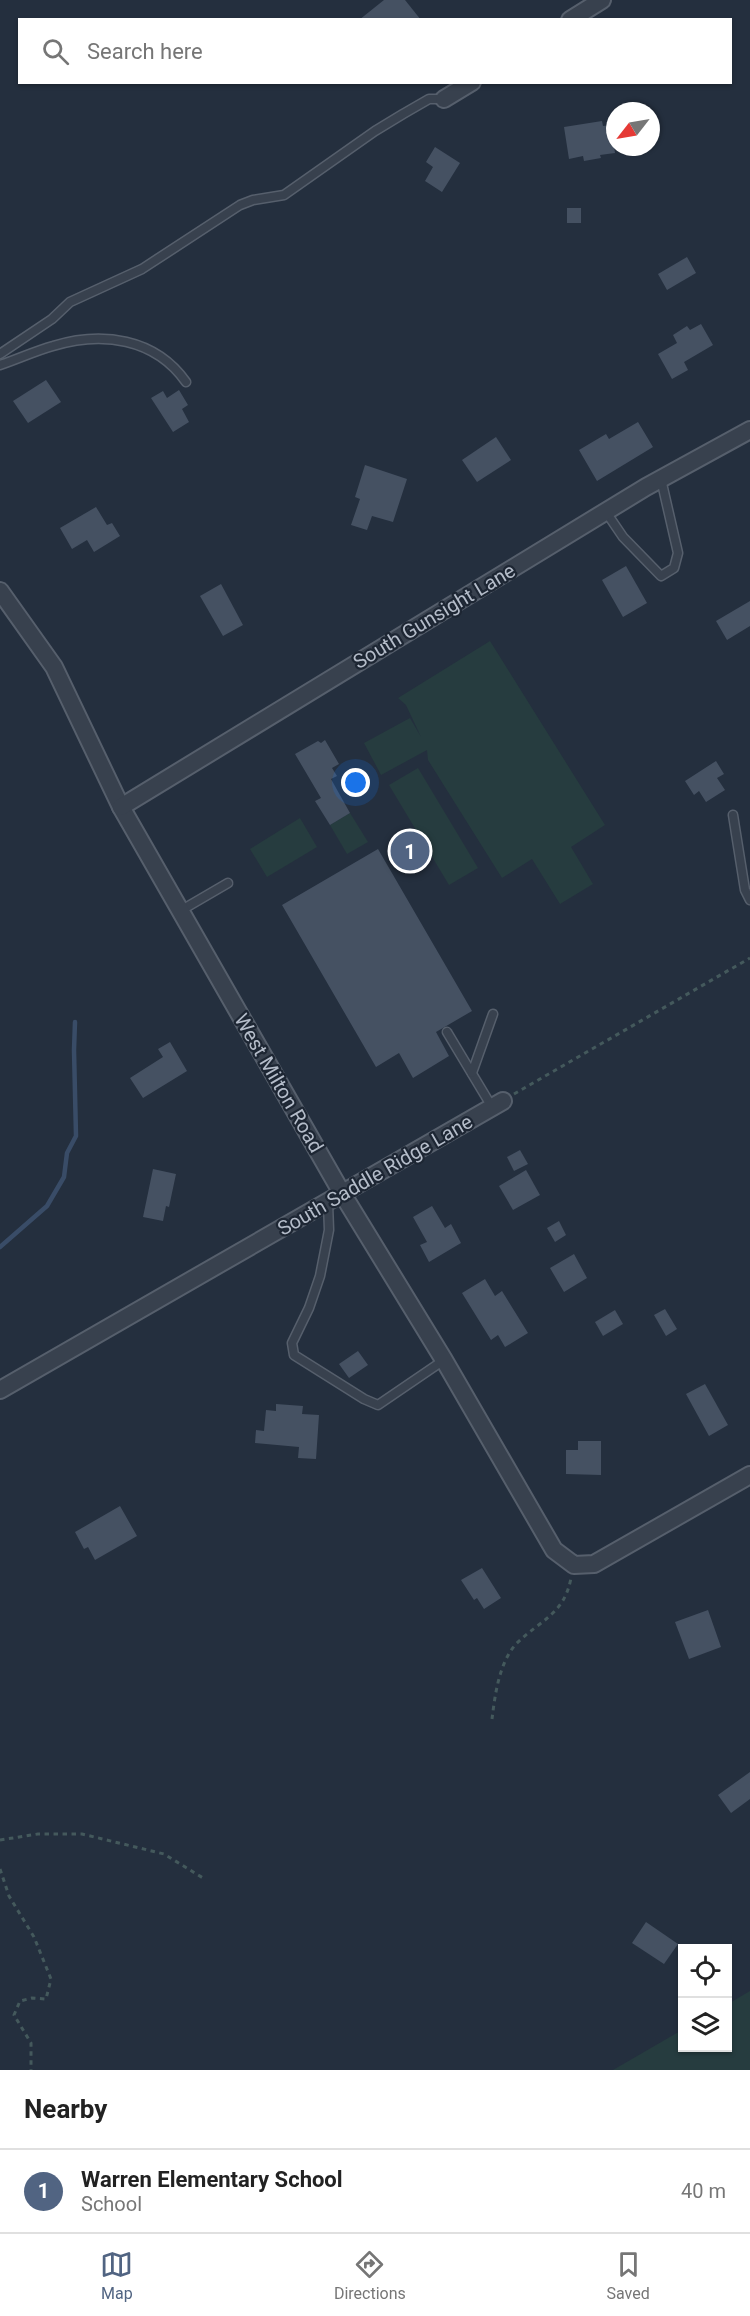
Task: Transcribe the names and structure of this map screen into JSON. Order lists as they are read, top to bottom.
{
  "streets": {
    "street": ["South Gunsight Lane", "West Milton Road", "South Saddle Ridge Lane"]
  },
  "crossings": [
    ["South Gunsight Lane", "West Milton Road"],
    ["West Milton Road", "South Saddle Ridge Lane"]
  ],
  "north": "bottom left",
  "page": {
    "search": "Search here",
    "pins": "1",
    "heading": "Nearby",
    "list": [
      {
        "mark": "1",
        "name": "Warren Elementary School",
        "note": "School",
        "value": "40 m"
      }
    ],
    "nav": ["Map", "Directions", "Saved"]
  }
}
